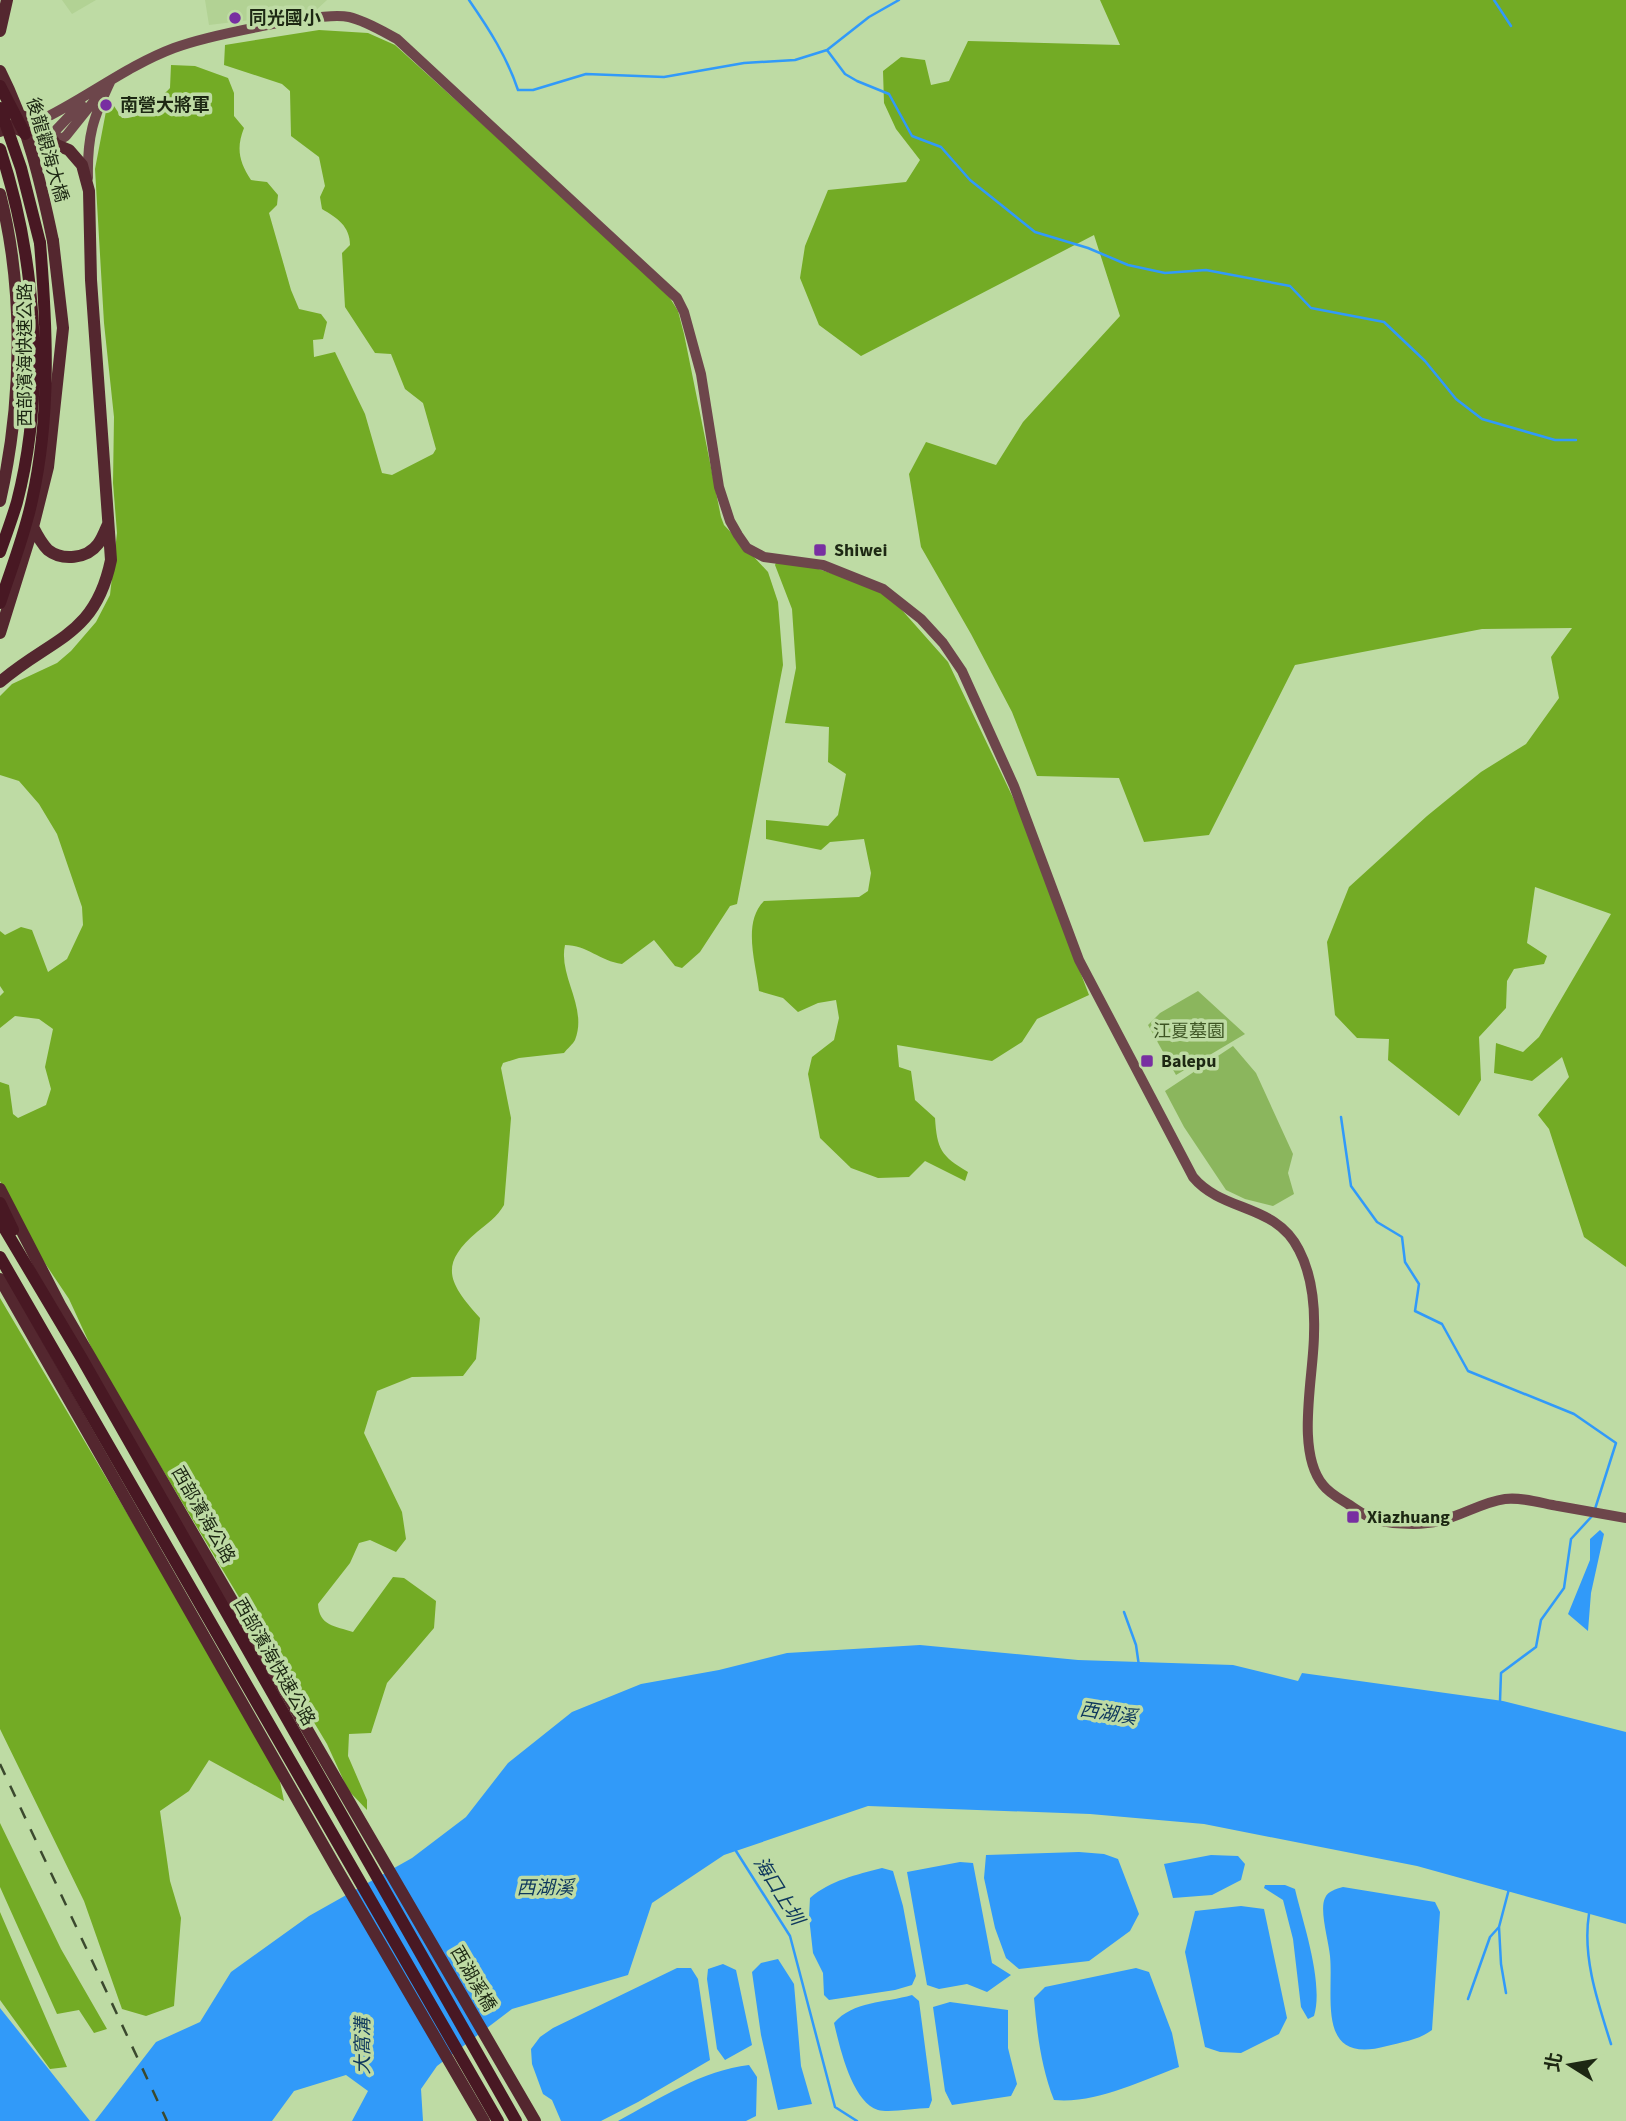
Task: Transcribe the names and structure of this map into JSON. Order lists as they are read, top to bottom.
{
  "streets": {
    "highway": ["西部濱海快速公路"],
    "main road": ["後龍觀海大橋", "西部濱海公路", "西湖溪橋"]
  },
  "crossings": [
    ["西部濱海公路", "西湖溪橋"]
  ],
  "water": ["西湖溪", "海口上圳", "大窩溝"],
  "parks": ["江夏墓園"],
  "places": {
    "other": ["同光國小", "南營大將軍"],
    "transit": ["Shiwei", "Balepu", "Xiazhuang"]
  },
  "north": "left"
}
